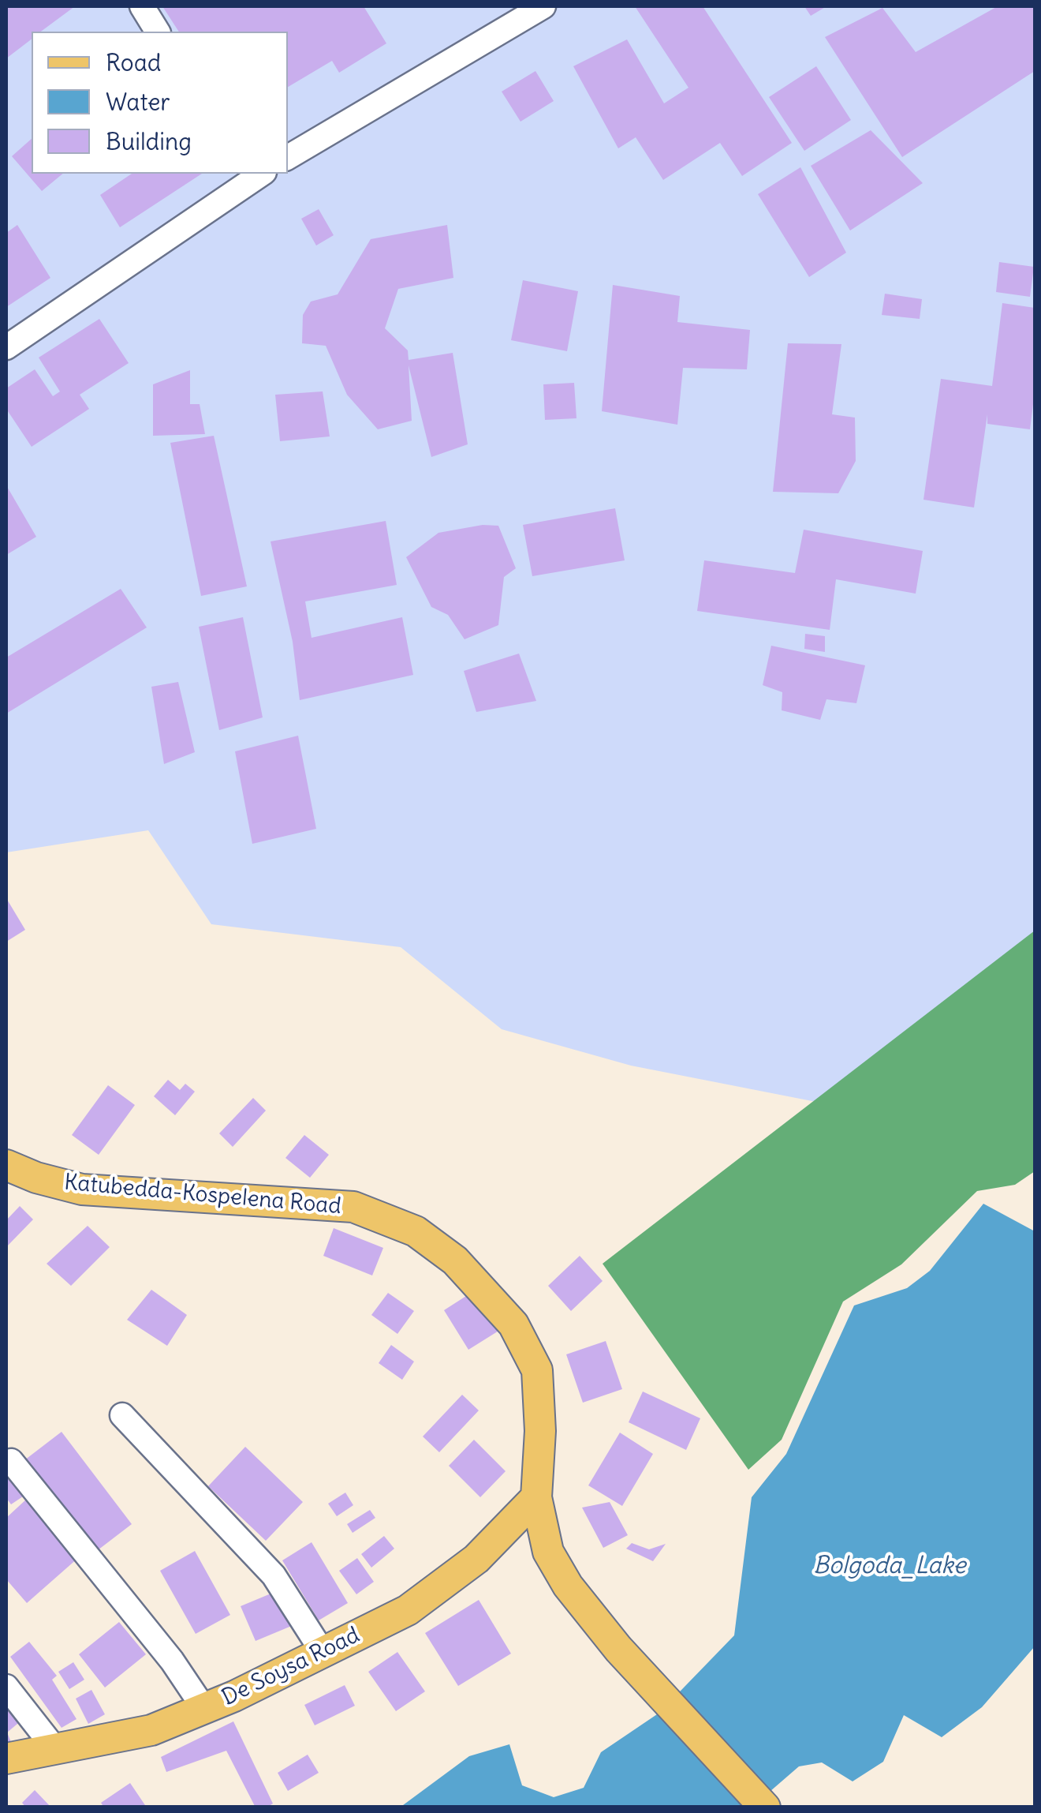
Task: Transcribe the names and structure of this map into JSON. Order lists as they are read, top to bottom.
{
  "streets": {
    "main road": ["Katubedda-Kospelena Road", "De Soysa Road"]
  },
  "crossings": [
    ["Katubedda-Kospelena Road", "De Soysa Road"]
  ],
  "water": ["Bolgoda_Lake"],
  "legend": ["Road", "Water", "Building"]
}
